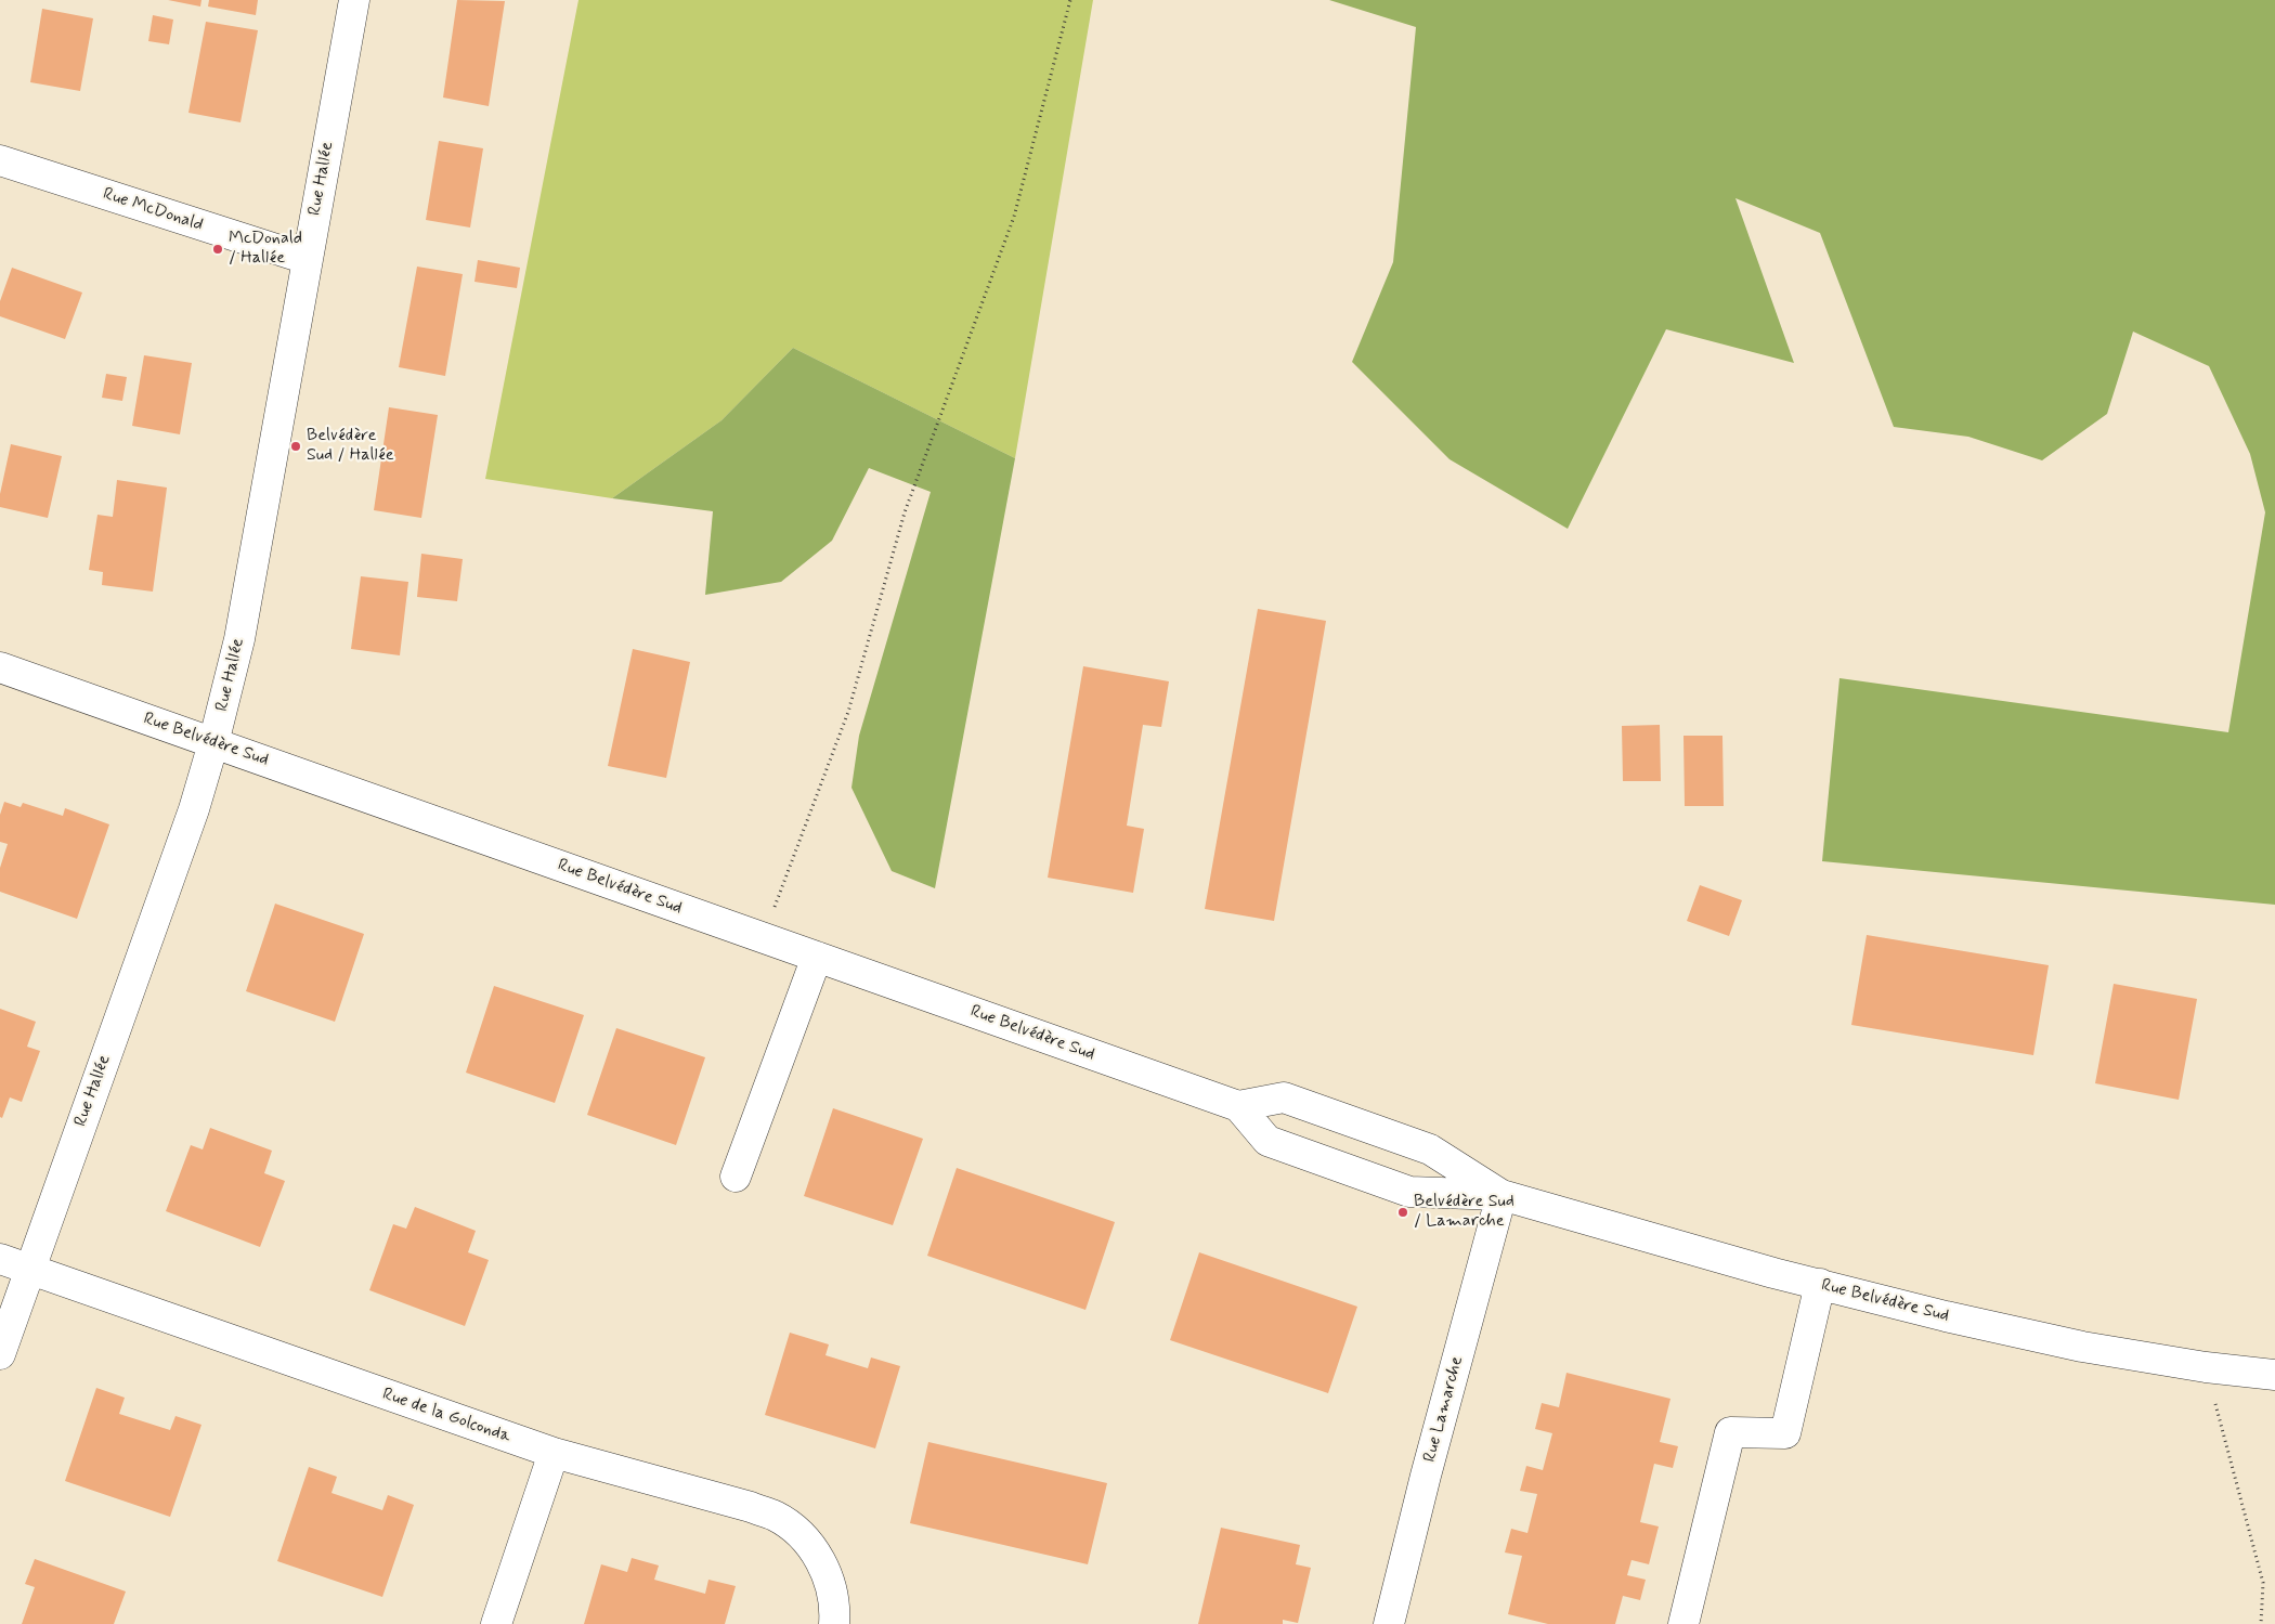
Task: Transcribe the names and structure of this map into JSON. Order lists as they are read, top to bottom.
{
  "streets": {
    "street": [
      "Rue Hallée",
      "Rue McDonald",
      "Rue Belvédère Sud",
      "Rue Lamarche",
      "Rue de la Golconda"
    ]
  },
  "crossings": [
    ["Rue Hallée", "Rue McDonald"],
    ["Rue Hallée", "Rue Belvédère Sud"],
    ["Rue Hallée", "Rue de la Golconda"],
    ["Rue Belvédère Sud", "Rue Lamarche"]
  ],
  "places": ["McDonald / Hallée", "Belvédère Sud / Hallée", "Belvédère Sud / Lamarche"]
}
